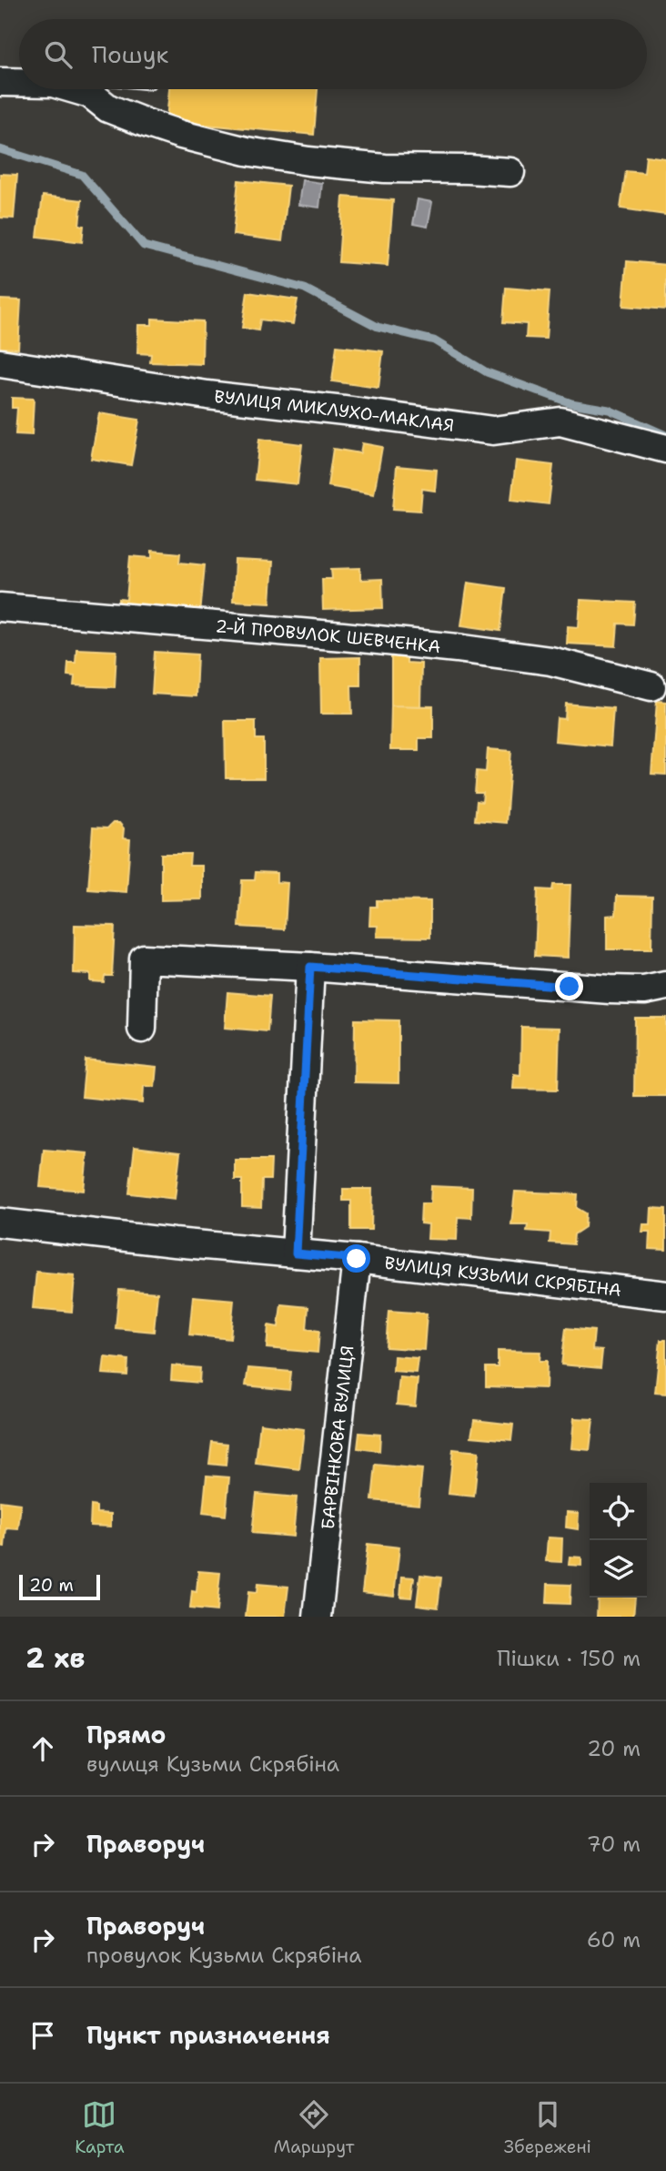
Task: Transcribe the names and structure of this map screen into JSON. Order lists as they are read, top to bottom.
{
  "streets": {
    "street": [
      "ВУЛИЦЯ МИКЛУХО-МАКЛАЯ",
      "2-Й ПРОВУЛОК ШЕВЧЕНКА",
      "ВУЛИЦЯ КУЗЬМИ СКРЯБІНА",
      "БАРВІНКОВА ВУЛИЦЯ"
    ]
  },
  "crossings": [
    ["ВУЛИЦЯ КУЗЬМИ СКРЯБІНА", "БАРВІНКОВА ВУЛИЦЯ"]
  ],
  "scale_bar": "20 m",
  "page": {
    "search": "Пошук",
    "scale": "20 m",
    "heading": ["2 хв", "Пішки · 150 m"],
    "list": [
      ["Прямо", "вулиця Кузьми Скрябіна", "20 m"],
      ["Праворуч", "70 m"],
      ["Праворуч", "провулок Кузьми Скрябіна", "60 m"],
      "Пункт призначення"
    ],
    "nav": ["Карта", "Маршрут", "Збережені"]
  }
}
